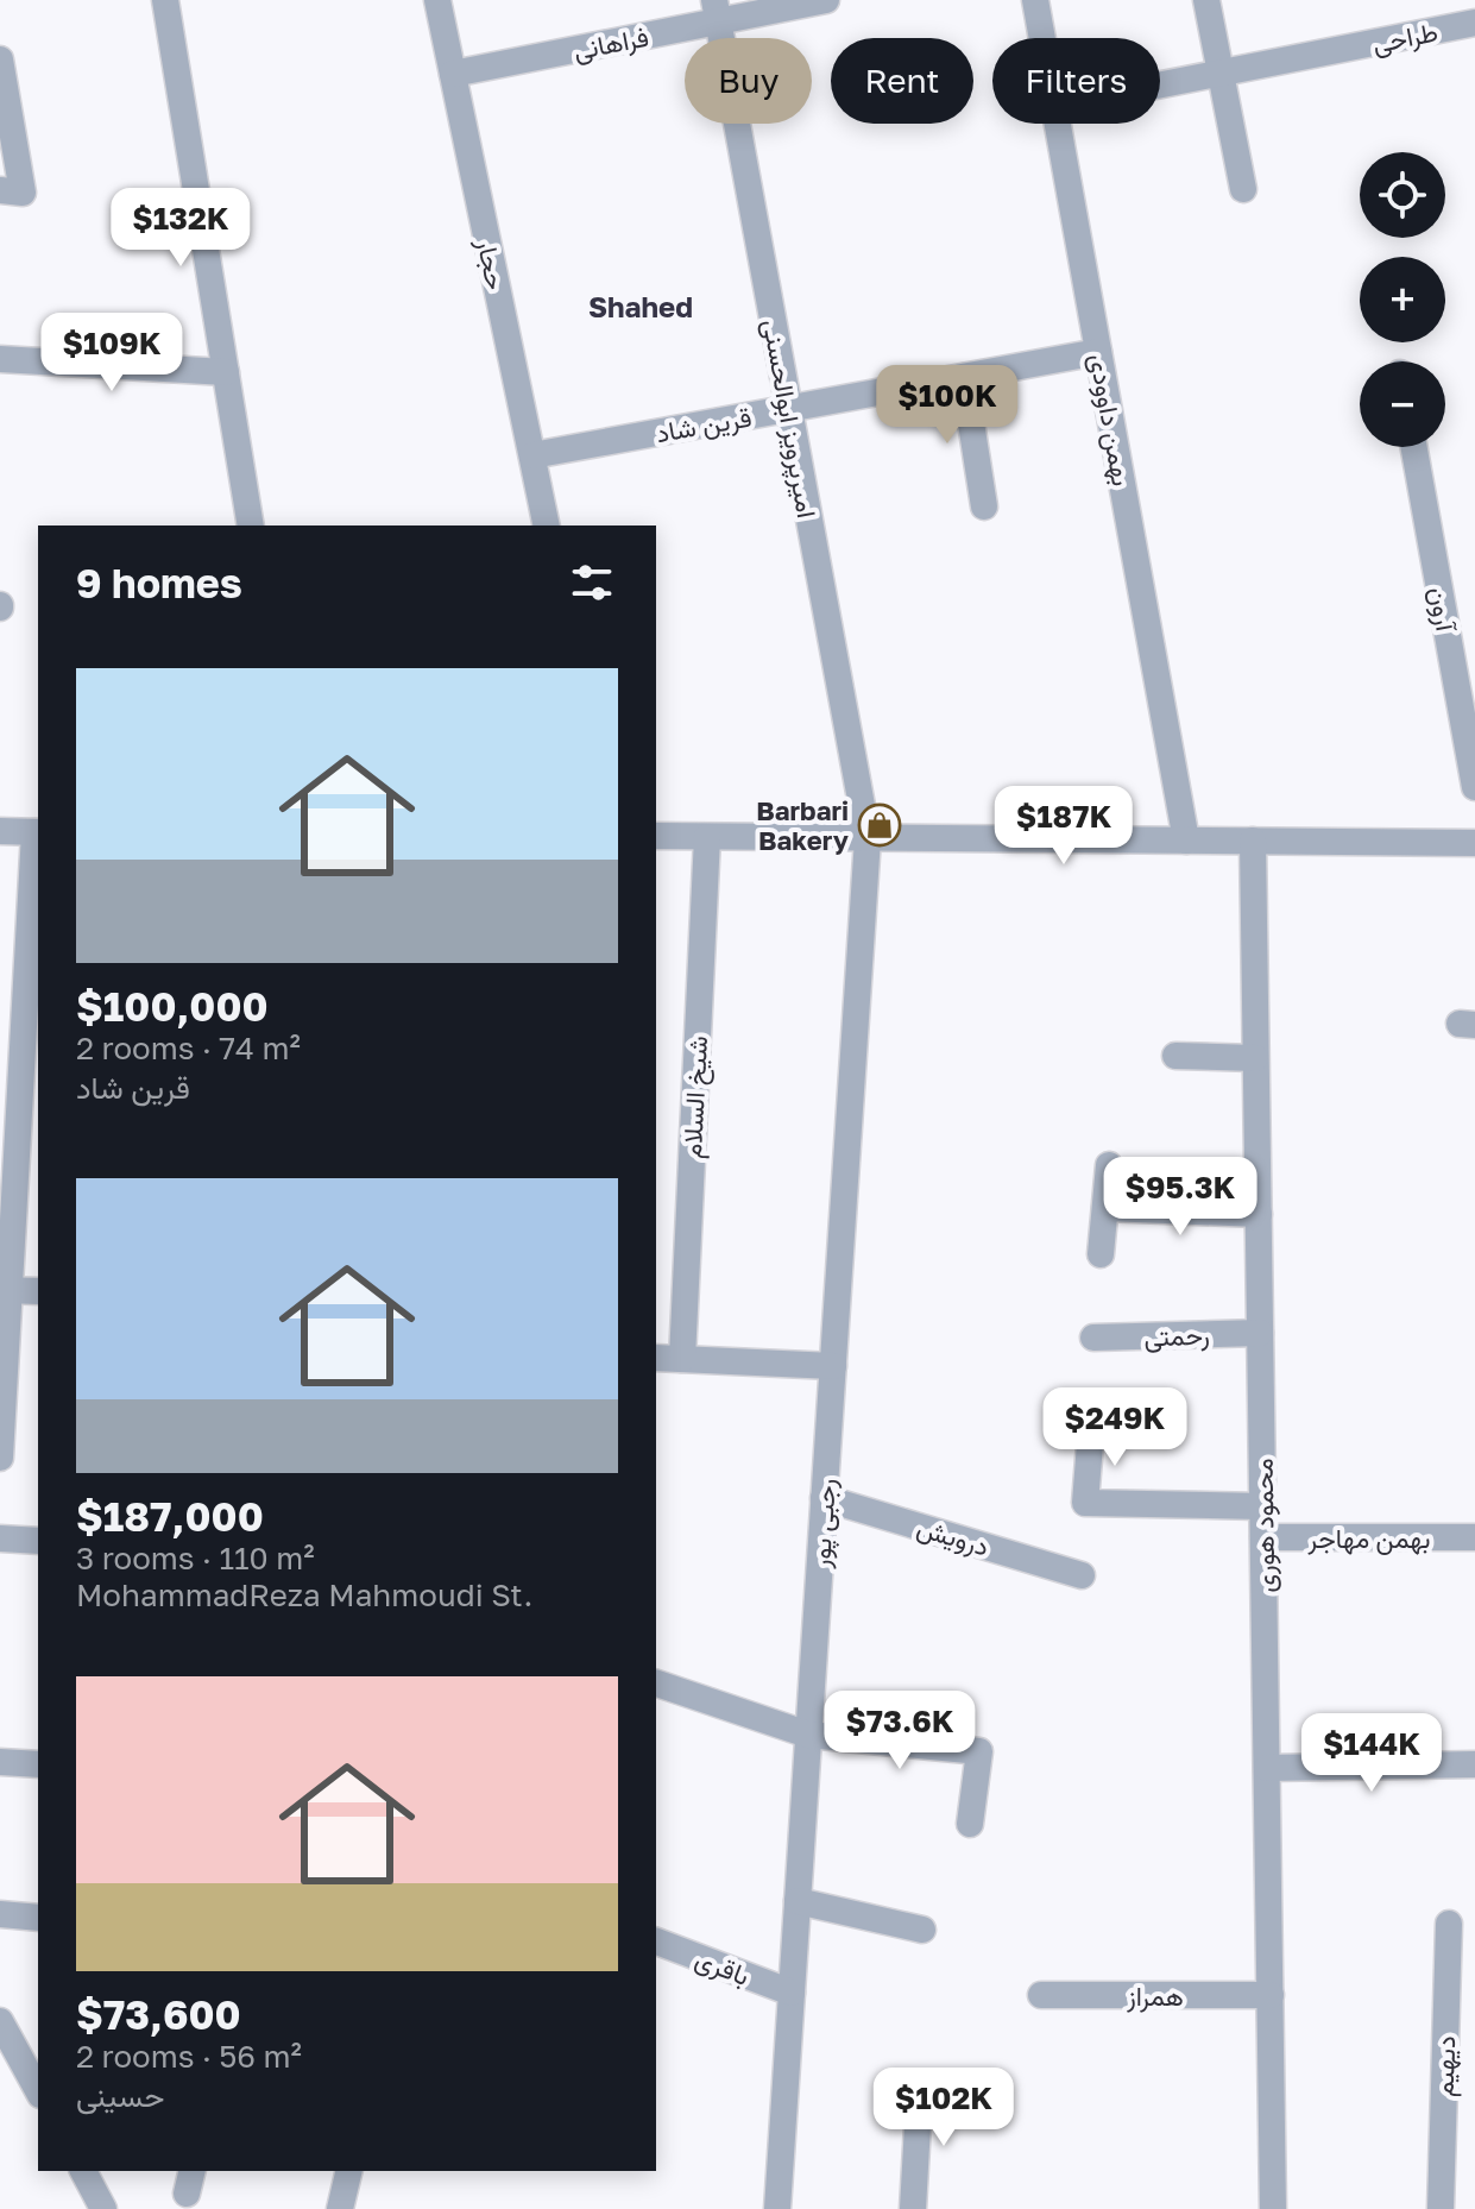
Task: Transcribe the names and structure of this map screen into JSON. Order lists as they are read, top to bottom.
{
  "streets": {
    "street": [
      "طراحی",
      "فراهانی",
      "حجار",
      "امیرپرویز ابوالحسنی",
      "بهمن داوودی",
      "قرین شاد",
      "آرون",
      "شیخ السلام",
      "رحمتی",
      "رجبی پور",
      "محمود هوری",
      "درویش",
      "بهمن مهاجر",
      "باقری",
      "همراز",
      "دیهیم"
    ]
  },
  "crossings": [
    ["فراهانی", "حجار"],
    ["فراهانی", "امیرپرویز ابوالحسنی"],
    ["حجار", "قرین شاد"],
    ["امیرپرویز ابوالحسنی", "قرین شاد"],
    ["امیرپرویز ابوالحسنی", "رجبی پور"],
    ["بهمن داوودی", "قرین شاد"],
    ["رحمتی", "محمود هوری"],
    ["رجبی پور", "درویش"],
    ["رجبی پور", "باقری"],
    ["محمود هوری", "بهمن مهاجر"],
    ["محمود هوری", "همراز"]
  ],
  "districts": ["Shahed"],
  "places": {
    "shop": ["Barbari Bakery"]
  },
  "page": {
    "chip": ["Buy", "Rent", "Filters"],
    "map_buttons": ["+", "−"],
    "price": [
      "$132K",
      "$109K",
      "$100K",
      "$187K",
      "$95.3K",
      "$249K",
      "$73.6K",
      "$144K",
      "$102K"
    ],
    "heading": "9 homes",
    "list": [
      {
        "name": "$100,000",
        "note": "2 rooms · 74 m² · قرین شاد"
      },
      {
        "name": "$187,000",
        "note": "3 rooms · 110 m² · MohammadReza Mahmoudi St."
      },
      {
        "name": "$73,600",
        "note": "2 rooms · 56 m² · حسینی"
      }
    ]
  }
}
